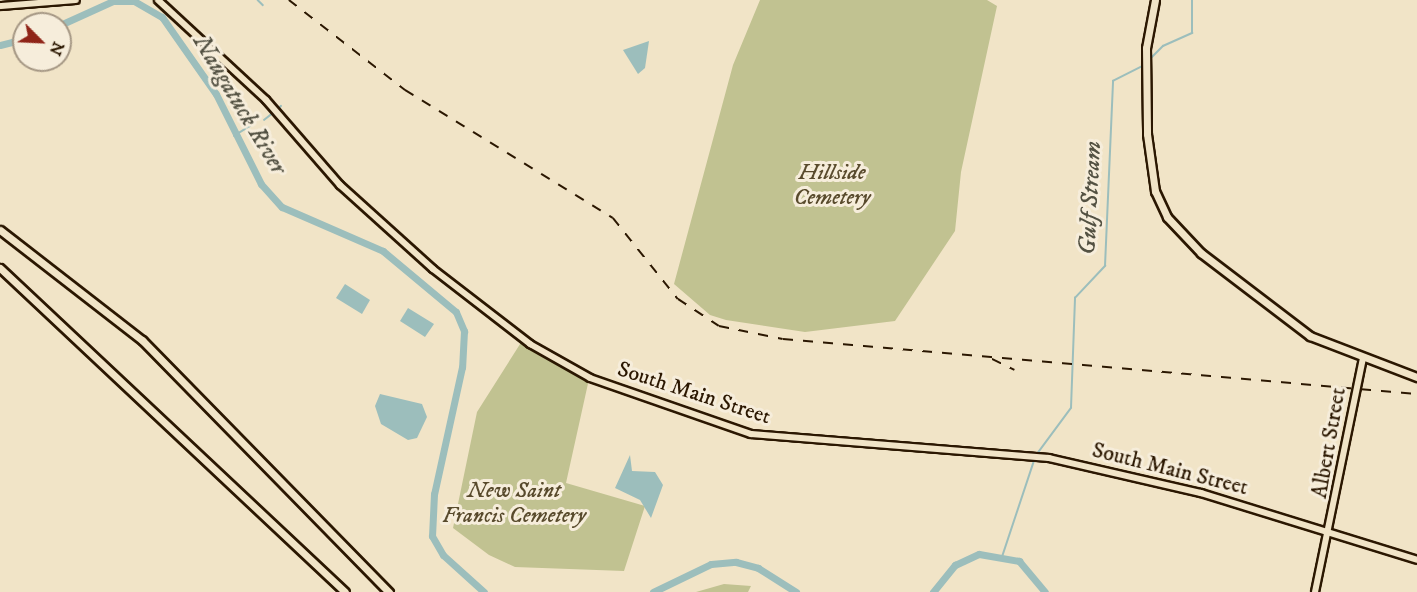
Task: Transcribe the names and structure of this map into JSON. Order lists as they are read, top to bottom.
{
  "streets": {
    "main road": ["South Main Street", "Albert Street"]
  },
  "crossings": [
    ["South Main Street", "Albert Street"]
  ],
  "water": ["Naugatuck River", "Gulf Stream"],
  "parks": ["Hillside Cemetery", "New Saint Francis Cemetery"],
  "north": "bottom right"
}
